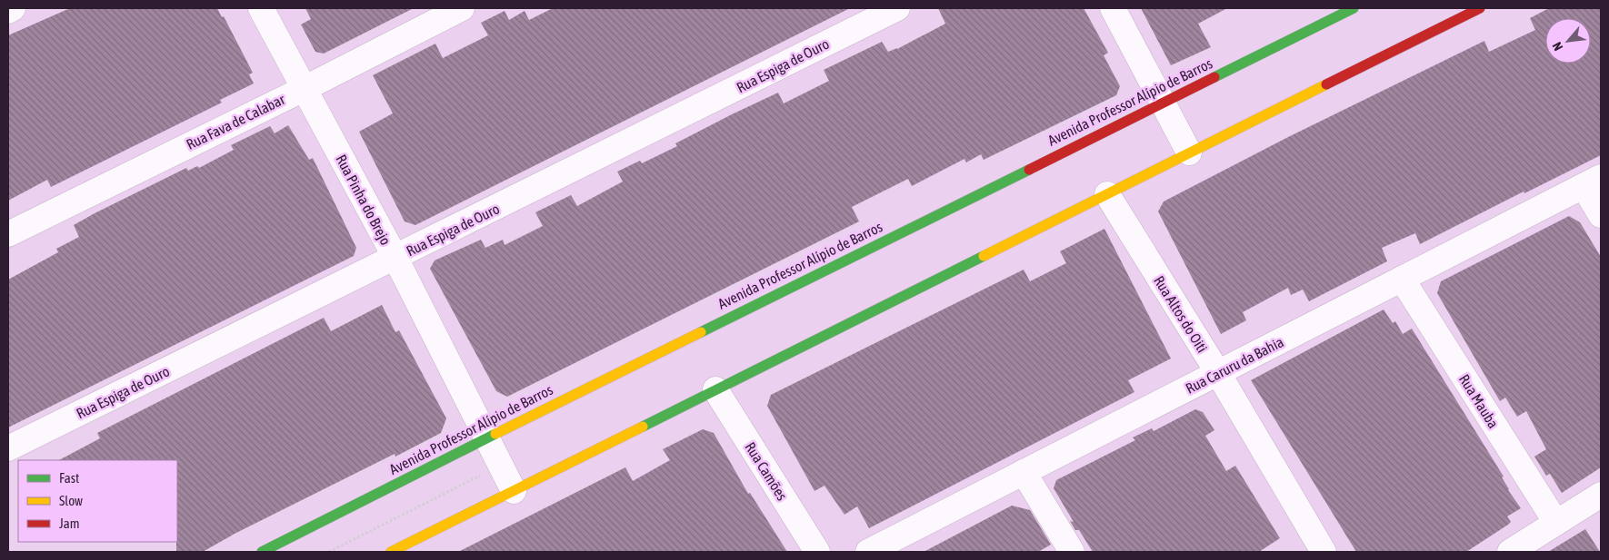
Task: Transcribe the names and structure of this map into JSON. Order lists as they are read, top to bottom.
{
  "streets": {
    "street": [
      "Rua Espiga de Ouro",
      "Avenida Professor Alípio de Barros",
      "Rua Fava de Calabar",
      "Rua Pinha do Brejo",
      "Rua Altos do Oiti",
      "Rua Caruru da Bahia",
      "Rua Mauba",
      "Rua Camões"
    ]
  },
  "crossings": [
    ["Rua Espiga de Ouro", "Rua Pinha do Brejo"],
    ["Avenida Professor Alípio de Barros", "Rua Pinha do Brejo"],
    ["Rua Fava de Calabar", "Rua Pinha do Brejo"],
    ["Rua Altos do Oiti", "Rua Caruru da Bahia"],
    ["Rua Caruru da Bahia", "Rua Mauba"]
  ],
  "legend": ["Fast", "Slow", "Jam"],
  "north": "bottom left"
}
